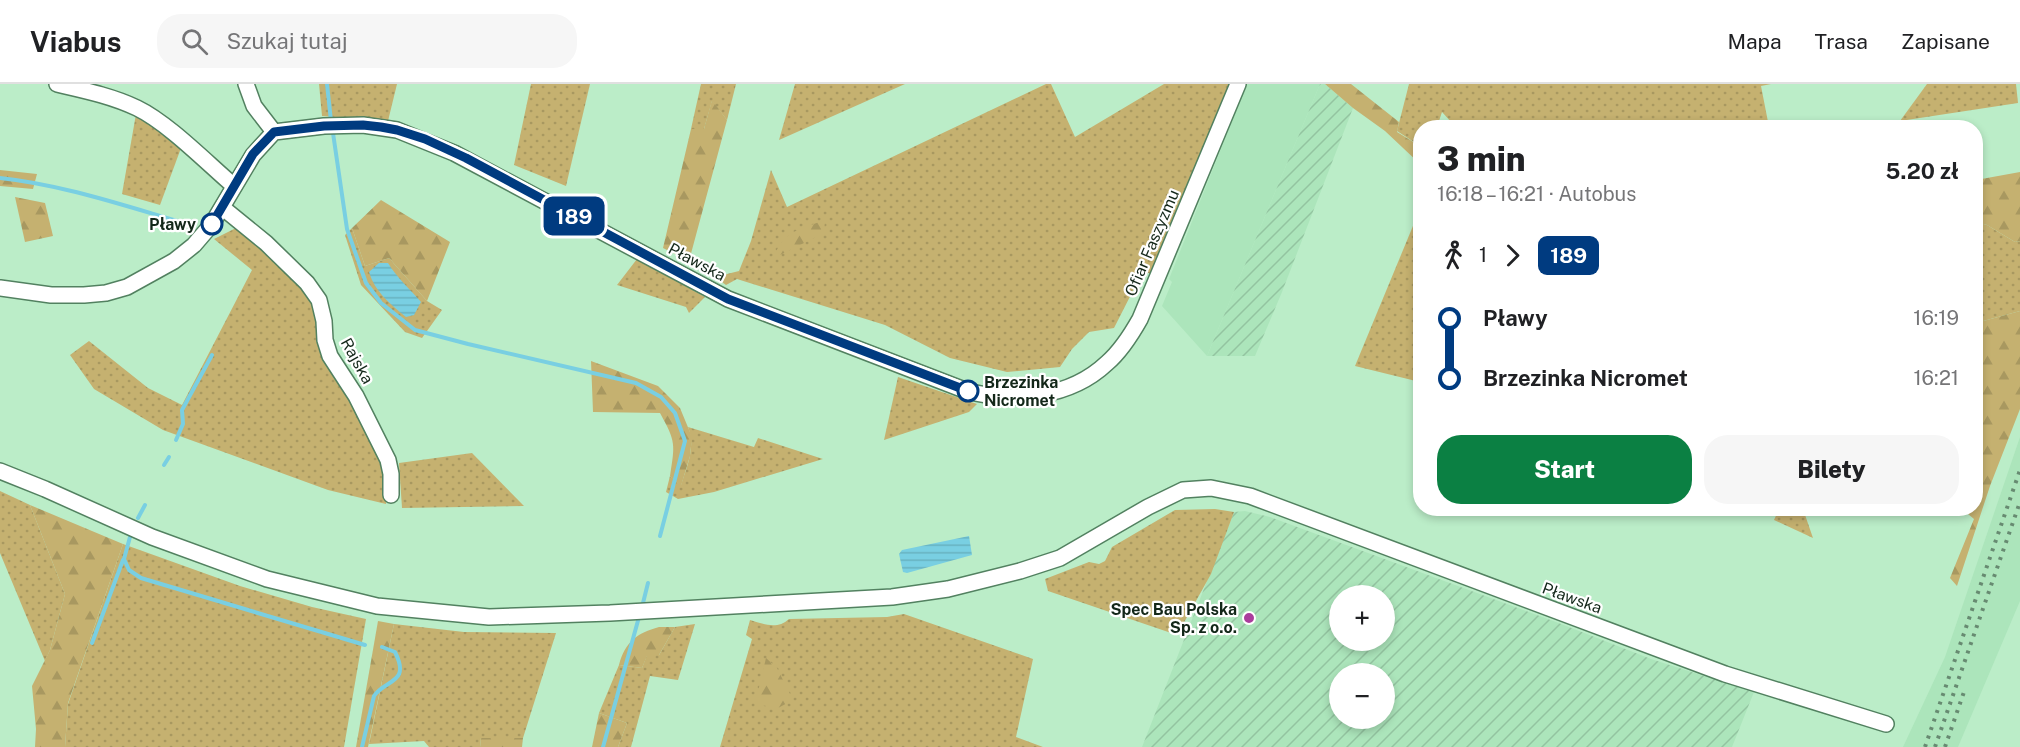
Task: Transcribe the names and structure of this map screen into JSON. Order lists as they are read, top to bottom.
{
  "streets": {
    "street": ["Ofiar Faszyzmu", "Pławska", "Rajska"]
  },
  "crossings": [
    ["Ofiar Faszyzmu", "Pławska"]
  ],
  "places": ["Pławy", "Brzezinka Nicromet", "Spec Bau Polska Sp. z o.o."],
  "lines": ["bus line 189"],
  "page": {
    "header": "Viabus",
    "search": "Szukaj tutaj",
    "nav": ["Mapa", "Trasa", "Zapisane"],
    "on_map": "189",
    "heading": ["3 min", "16:18 – 16:21 · Autobus", "5.20 zł"],
    "legs": ["1", "189"],
    "list": [
      {
        "name": "Pławy",
        "value": "16:19"
      },
      {
        "name": "Brzezinka Nicromet",
        "value": "16:21"
      }
    ],
    "buttons": ["Start", "Bilety"],
    "map_buttons": ["+", "−"]
  }
}
